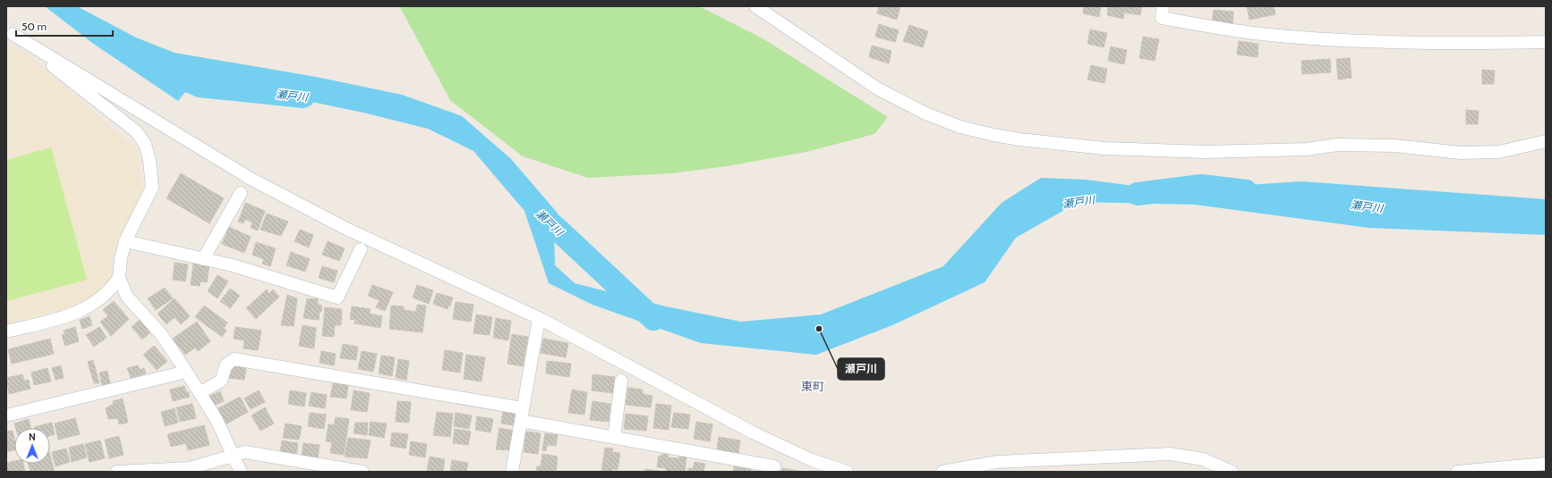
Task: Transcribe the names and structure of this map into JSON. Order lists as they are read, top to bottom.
{
  "districts": ["東町"],
  "water": ["瀬戸川"],
  "places": ["瀬戸川"],
  "scale_bar": "50 m",
  "north": "top"
}
